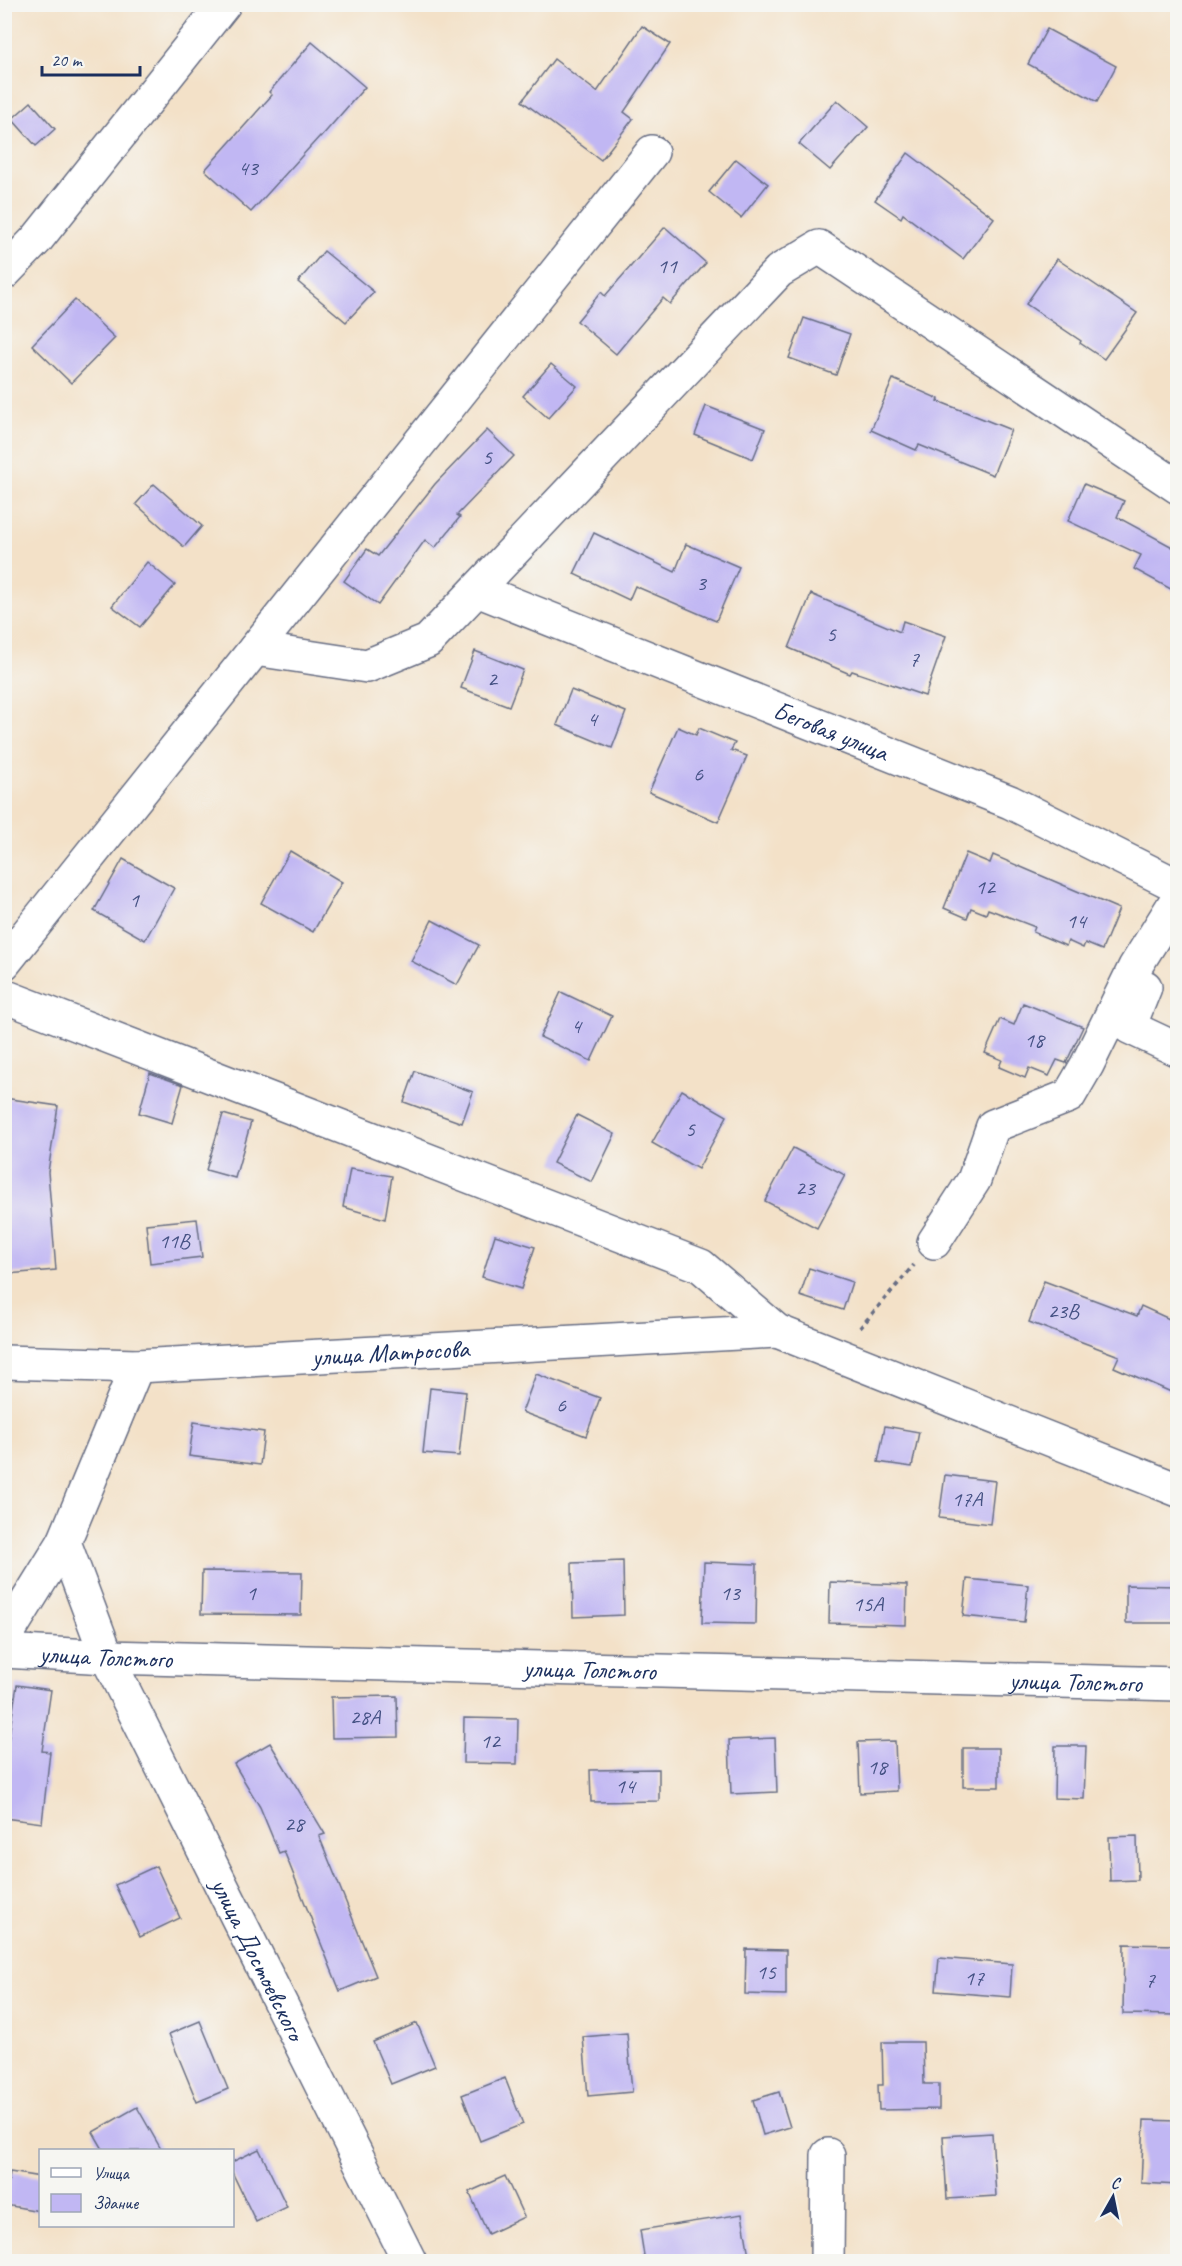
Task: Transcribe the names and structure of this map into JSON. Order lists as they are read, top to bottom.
{
  "streets": {
    "street": [
      "Беговая улица",
      "улица Матросова",
      "улица Толстого",
      "улица Достоевского"
    ]
  },
  "crossings": [
    ["улица Толстого", "улица Достоевского"]
  ],
  "house_numbers": [
    "43",
    "11",
    "5",
    "3",
    "5",
    "7",
    "2",
    "4",
    "6",
    "12",
    "1",
    "14",
    "4",
    "18",
    "5",
    "23",
    "11В",
    "23В",
    "6",
    "17А",
    "1",
    "13",
    "15А",
    "28А",
    "12",
    "18",
    "14",
    "28",
    "15",
    "17",
    "7"
  ],
  "legend": ["Улица", "Здание"],
  "scale_bar": "20 m",
  "north": "top"
}
